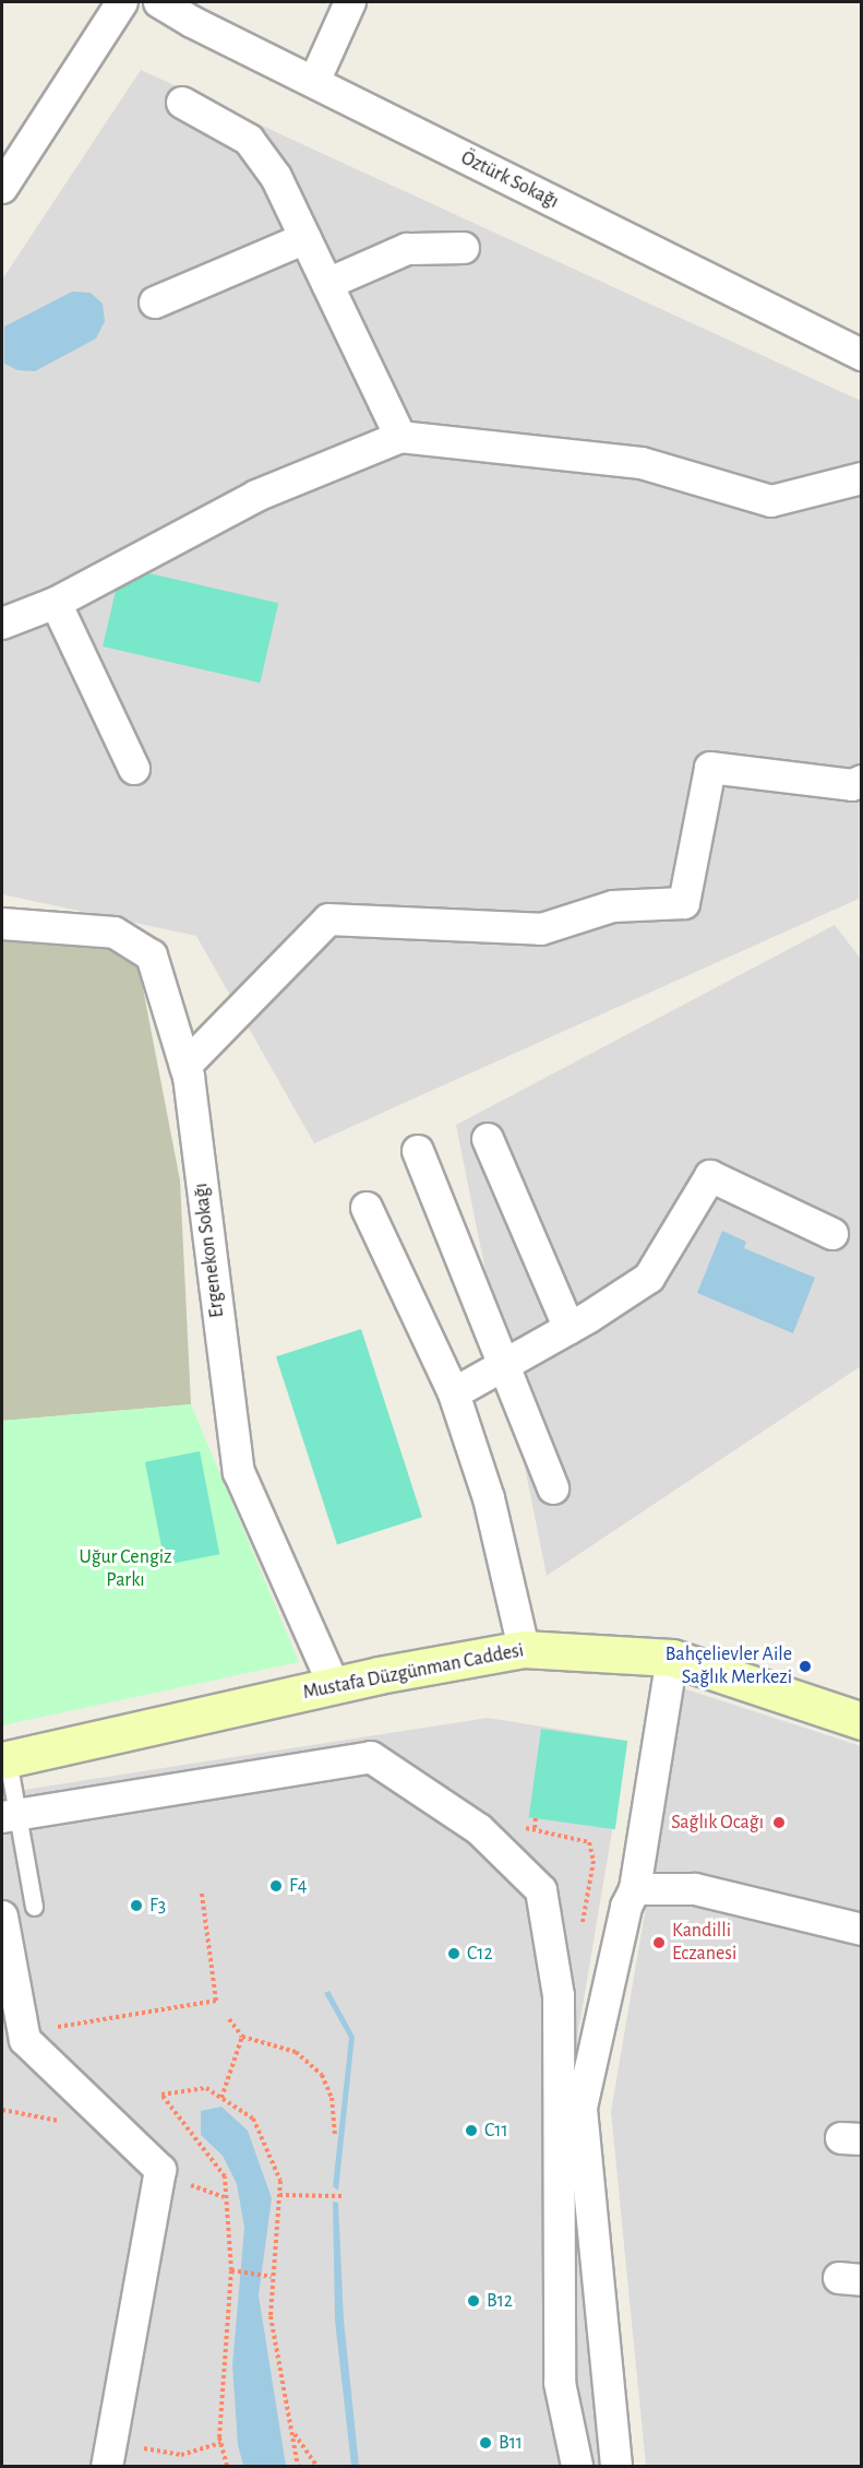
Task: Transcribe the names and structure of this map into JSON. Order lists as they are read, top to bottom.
{
  "streets": {
    "street": ["Öztürk Sokağı", "Ergenekon Sokağı", "Mustafa Düzgünman Caddesi"]
  },
  "crossings": [
    ["Ergenekon Sokağı", "Mustafa Düzgünman Caddesi"]
  ],
  "parks": ["Uğur Cengiz Parkı"],
  "places": [
    "Bahçelievler Aile Sağlık Merkezi",
    "Sağlık Ocağı",
    "F4",
    "F3",
    "Kandilli Eczanesi",
    "C12",
    "C11",
    "B12",
    "B11"
  ]
}
